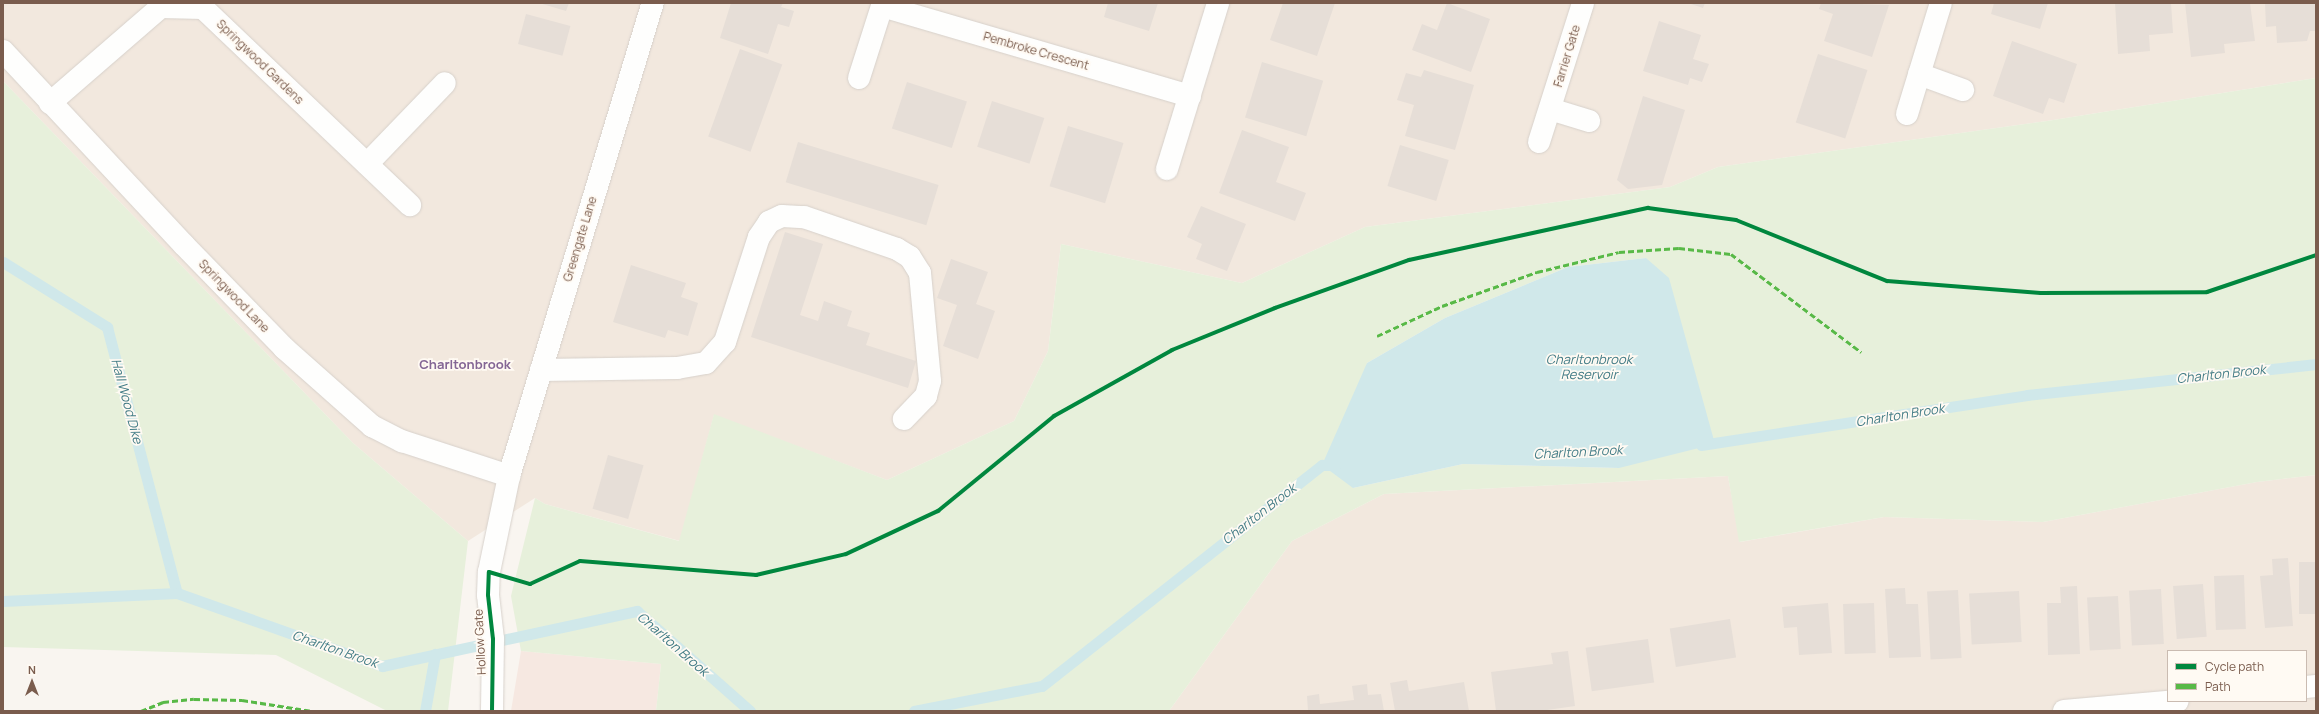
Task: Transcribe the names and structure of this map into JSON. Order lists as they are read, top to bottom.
{
  "streets": {
    "street": [
      "Pembroke Crescent",
      "Farrier Gate",
      "Springwood Gardens",
      "Greengate Lane",
      "Springwood Lane",
      "Hollow Gate"
    ]
  },
  "crossings": [
    ["Springwood Gardens", "Springwood Lane"],
    ["Greengate Lane", "Springwood Lane"],
    ["Greengate Lane", "Hollow Gate"],
    ["Springwood Lane", "Hollow Gate"]
  ],
  "districts": ["Charltonbrook"],
  "water": ["Charltonbrook Reservoir", "Charlton Brook", "Hall Wood Dike"],
  "legend": ["Cycle path", "Path"],
  "north": "top"
}
